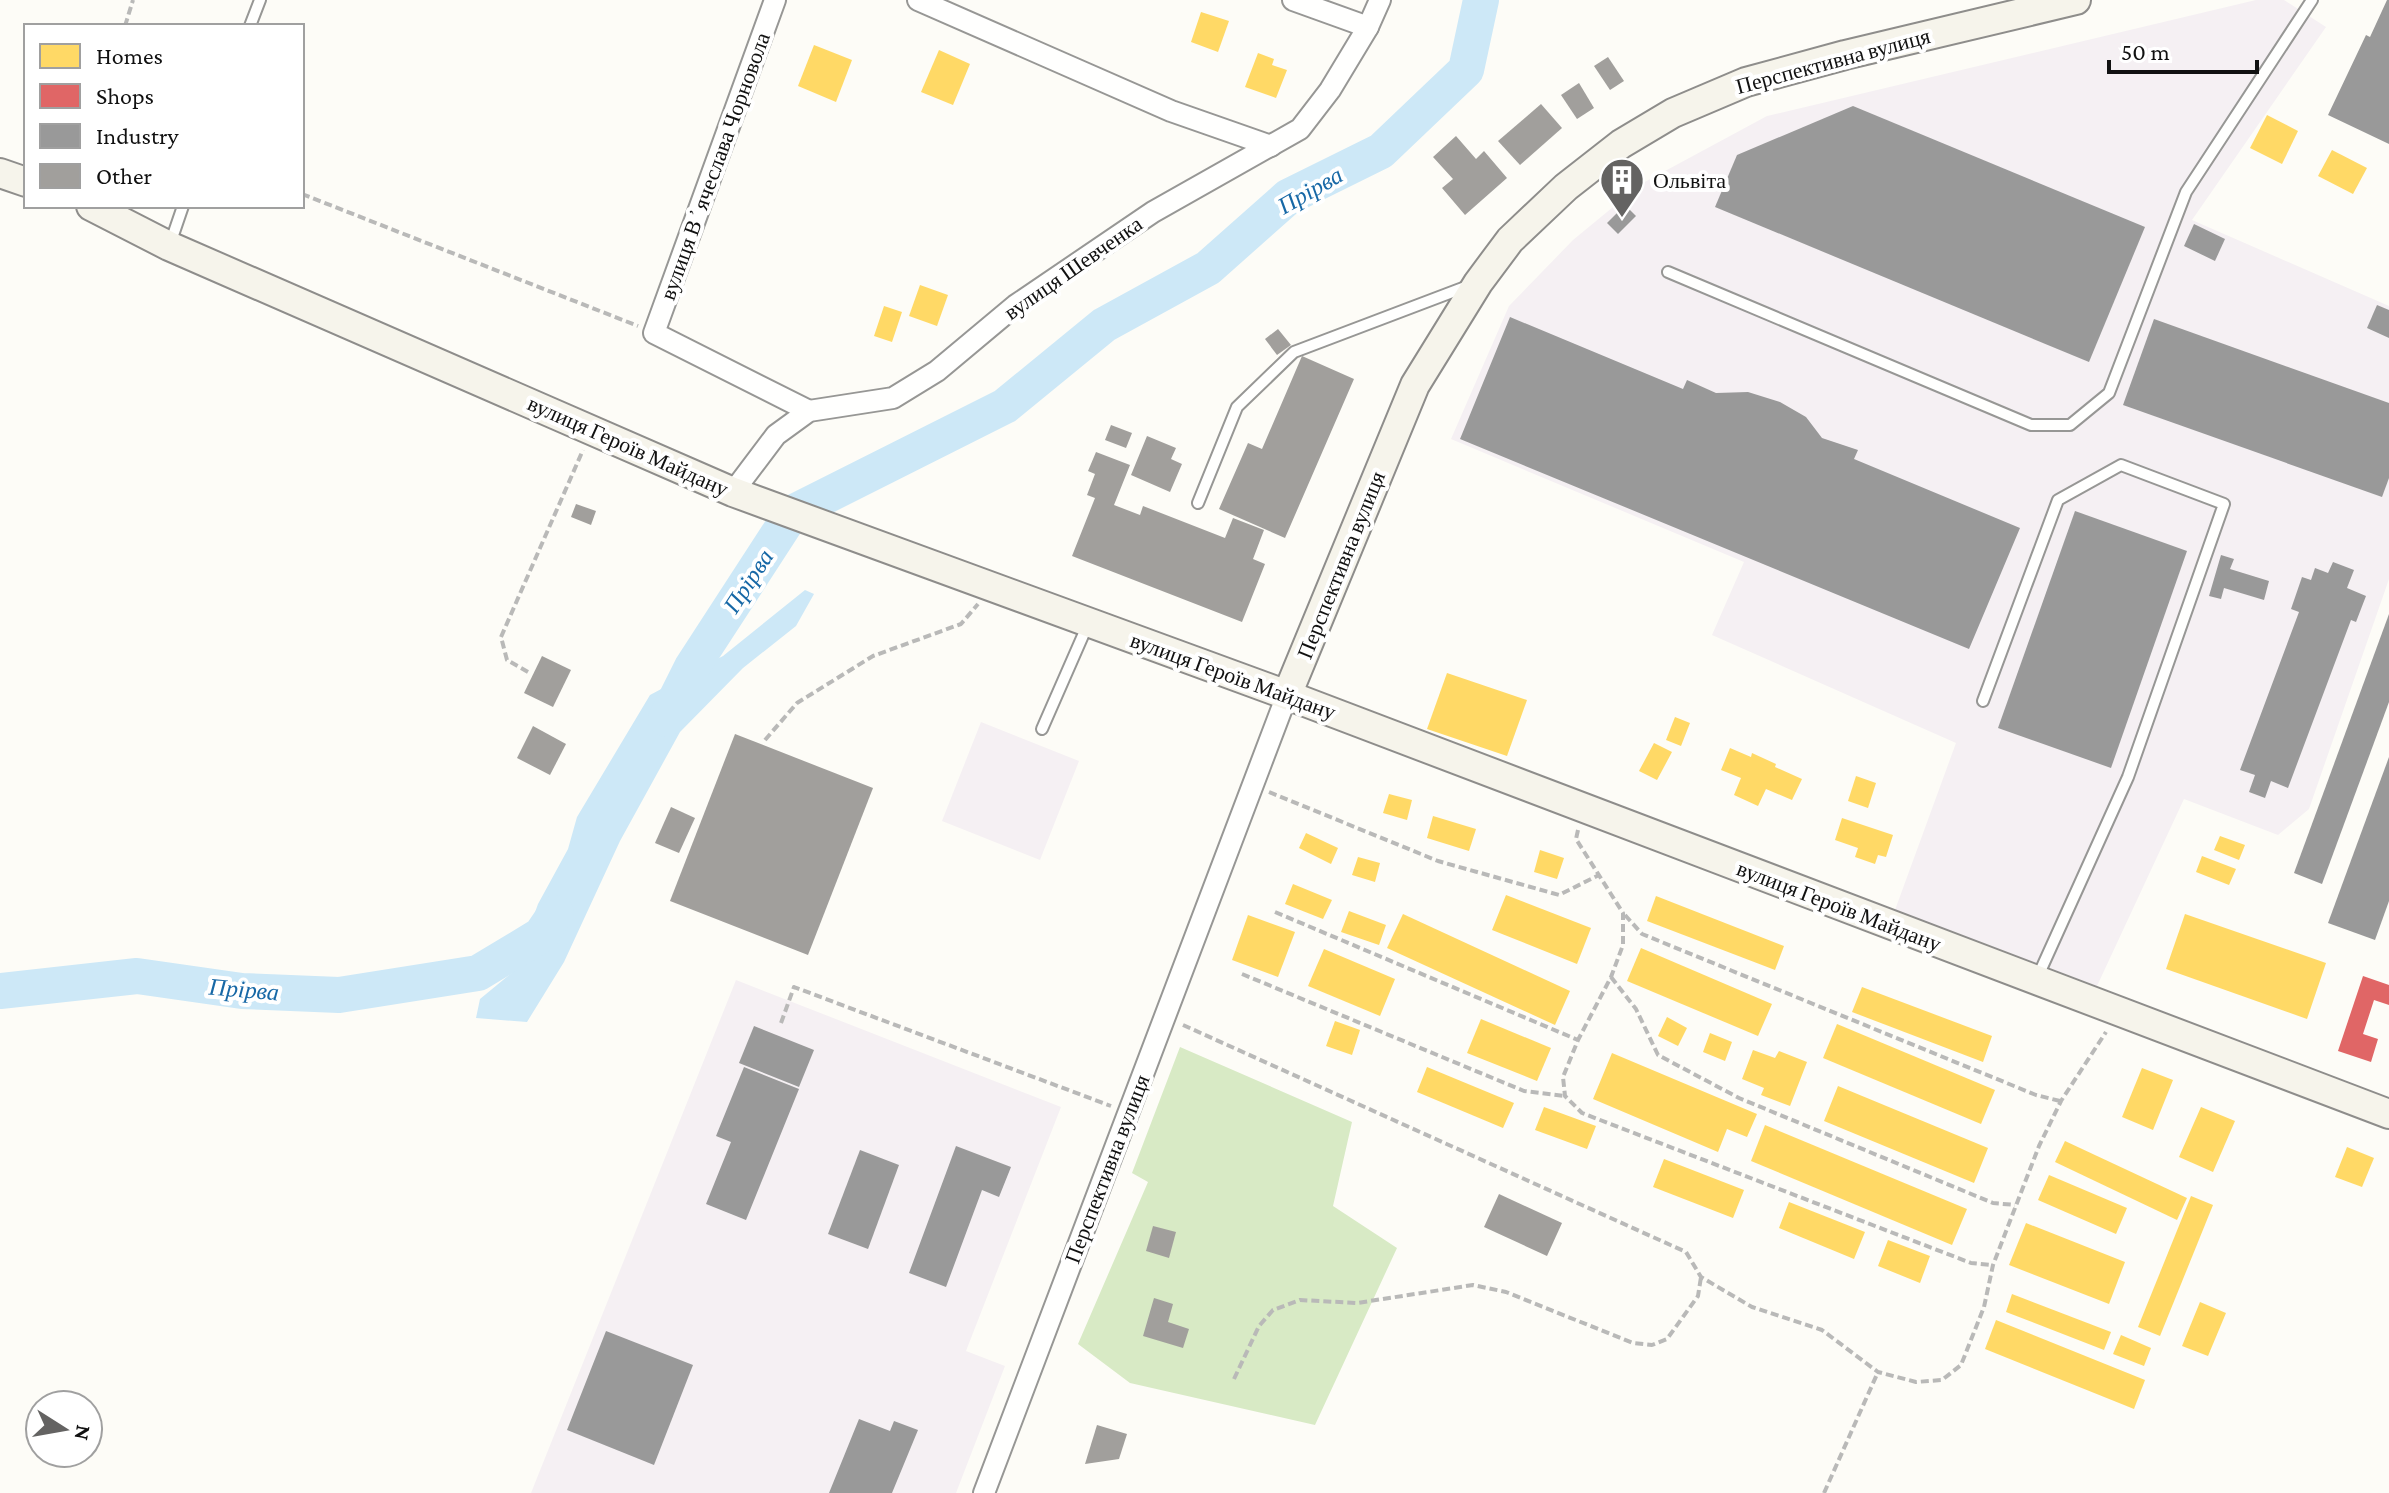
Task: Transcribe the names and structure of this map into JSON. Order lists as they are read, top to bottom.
{
  "streets": {
    "street": [
      "Перспективна вулиця",
      "вулиця Вʼячеслава Чорновола",
      "вулиця Шевченка",
      "вулиця Героїв Майдану"
    ]
  },
  "crossings": [
    ["Перспективна вулиця", "вулиця Героїв Майдану"],
    ["вулиця Шевченка", "вулиця Героїв Майдану"]
  ],
  "water": ["Прірва"],
  "places": {
    "building": ["Ольвіта"]
  },
  "legend": [
    "Homes",
    "Shops",
    "Industry",
    "Other"
  ],
  "scale_bar": "50 m",
  "north": "right"
}
